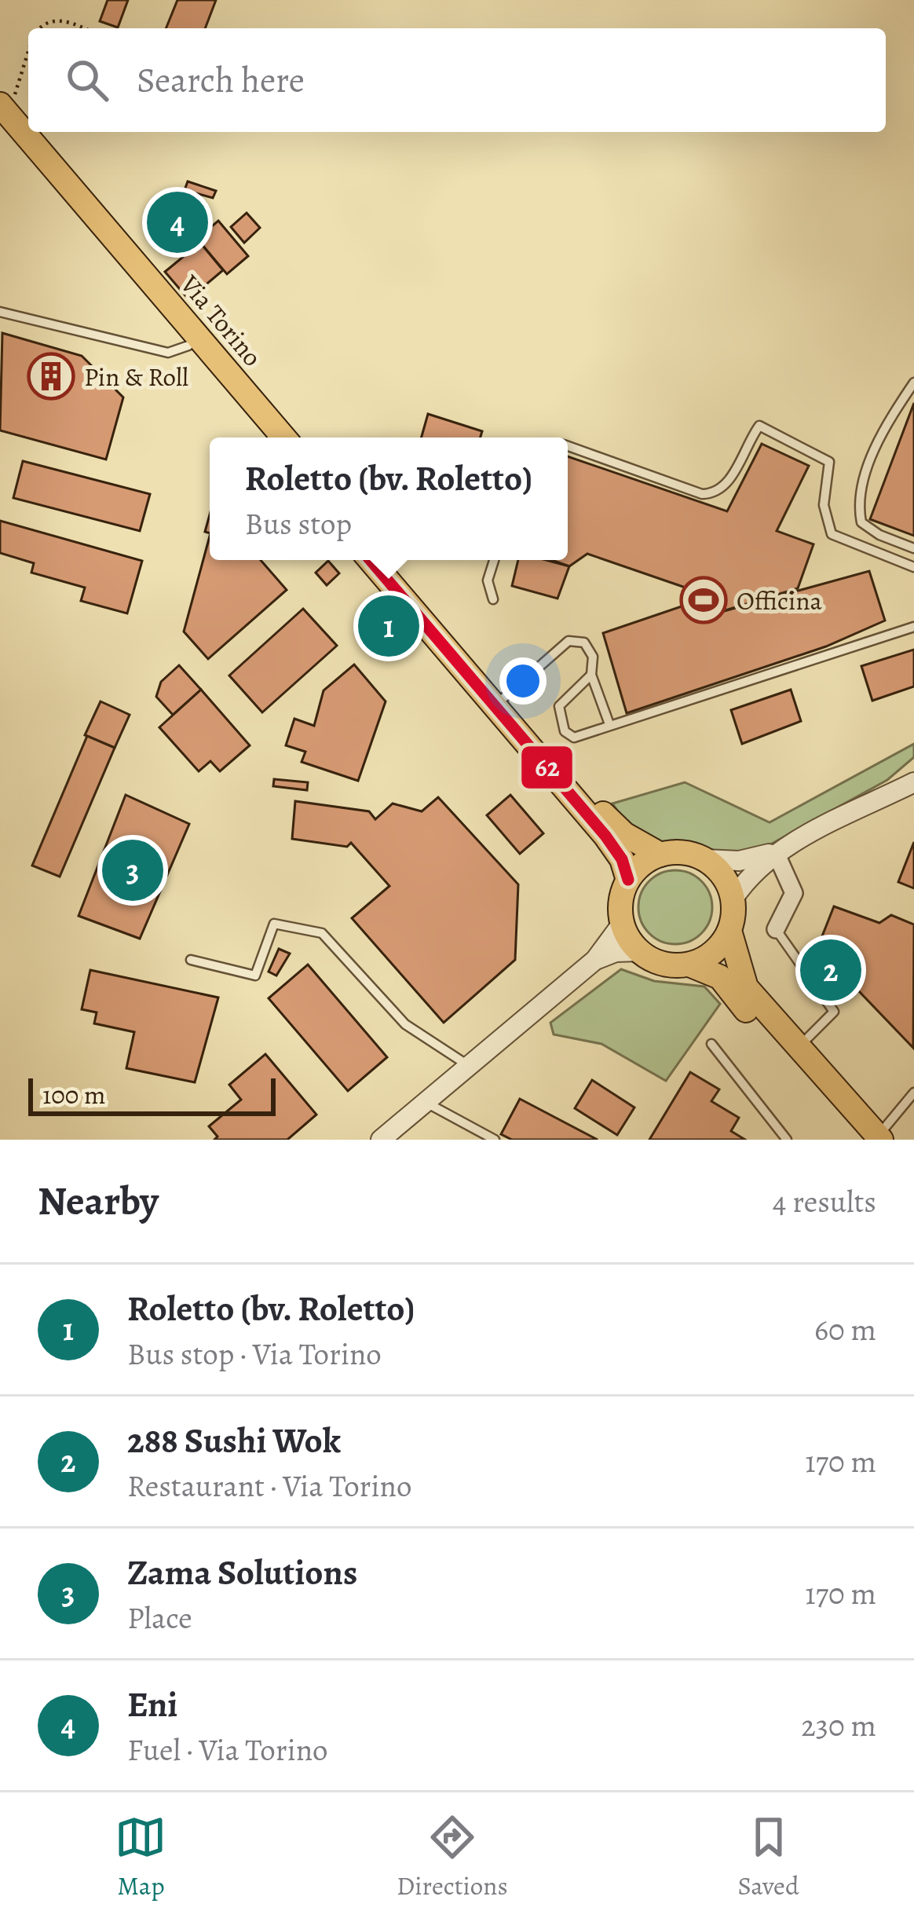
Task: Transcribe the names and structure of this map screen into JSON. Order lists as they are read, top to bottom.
{
  "streets": {
    "main road": ["Via Torino"]
  },
  "places": {
    "building": ["Pin & Roll"],
    "sports": ["Officina"]
  },
  "lines": ["transit line 62"],
  "scale_bar": "100 m",
  "page": {
    "search": "Search here",
    "pins": [
      "4",
      "1",
      "3",
      "2"
    ],
    "popup": ["Roletto (bv. Roletto)", "Bus stop"],
    "scale": "100 m",
    "heading": ["Nearby", "4 results"],
    "list": [
      {
        "mark": "1",
        "name": "Roletto (bv. Roletto)",
        "note": "Bus stop · Via Torino",
        "value": "60 m"
      },
      {
        "mark": "2",
        "name": "288 Sushi Wok",
        "note": "Restaurant · Via Torino",
        "value": "170 m"
      },
      {
        "mark": "3",
        "name": "Zama Solutions",
        "note": "Place",
        "value": "170 m"
      },
      {
        "mark": "4",
        "name": "Eni",
        "note": "Fuel · Via Torino",
        "value": "230 m"
      }
    ],
    "nav": ["Map", "Directions", "Saved"]
  }
}
